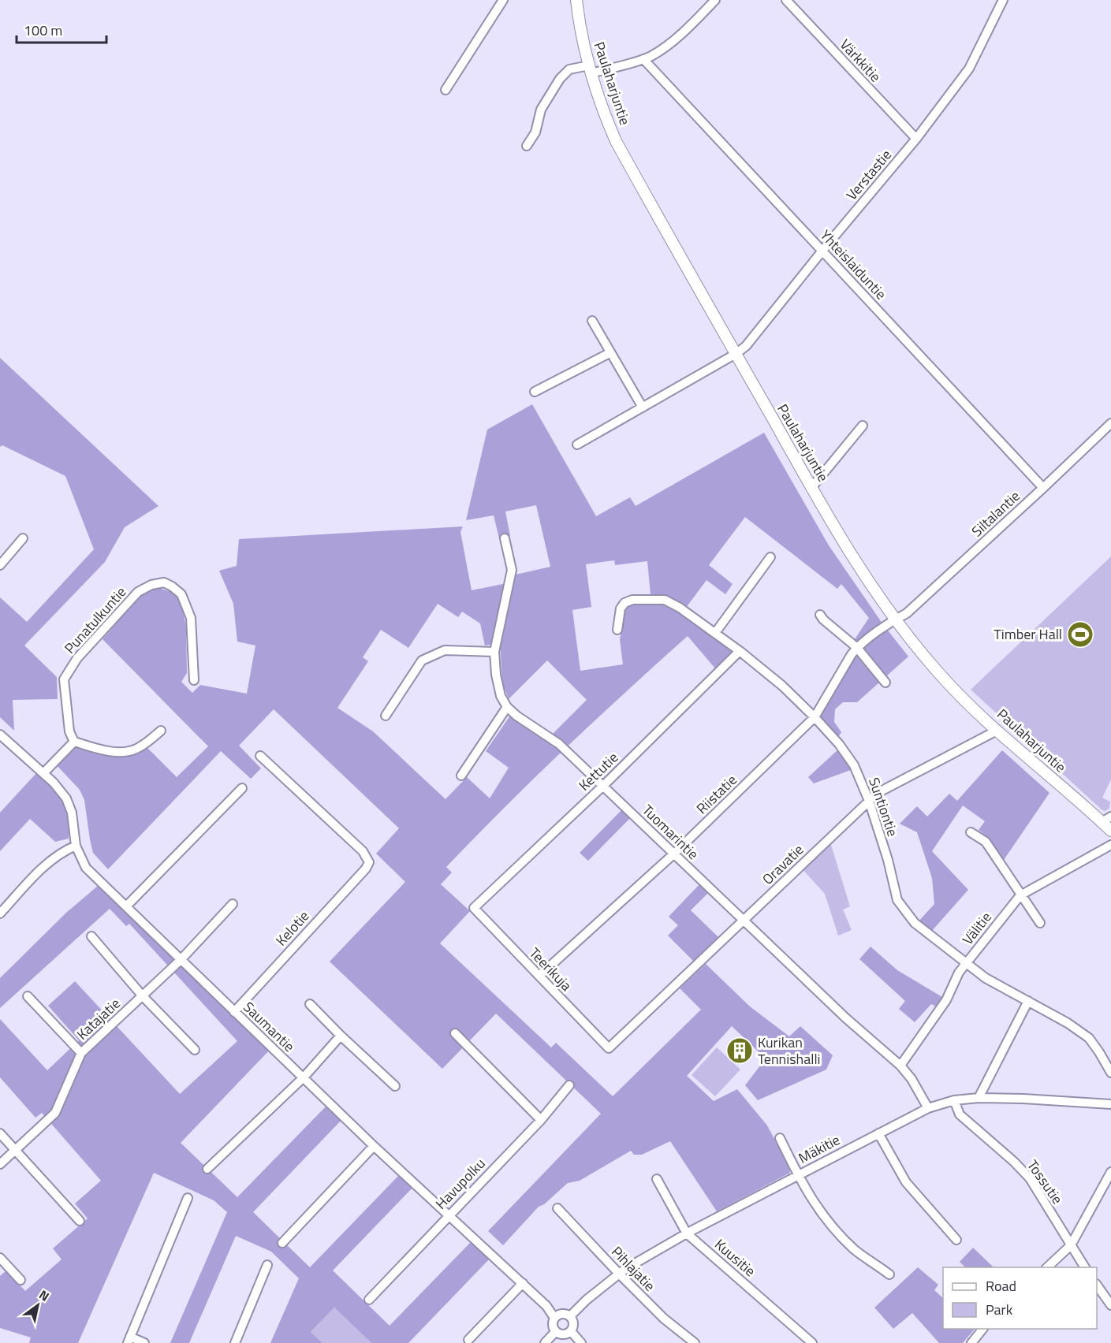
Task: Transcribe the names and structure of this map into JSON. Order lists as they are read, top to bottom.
{
  "streets": {
    "main road": ["Paulaharjuntie"],
    "street": [
      "Värkkitie",
      "Verstastie",
      "Yhteislaiduntie",
      "Siltalantie",
      "Punatulkuntie",
      "Kettutie",
      "Riistatie",
      "Suntiontie",
      "Tuomarintie",
      "Oravatie",
      "Kelotie",
      "Välitie",
      "Teerikuja",
      "Katajatie",
      "Saumantie",
      "Mäkitie",
      "Tossutie",
      "Havupolku",
      "Kuusitie",
      "Pihlajatie"
    ]
  },
  "crossings": [
    ["Värkkitie", "Verstastie"],
    ["Paulaharjuntie", "Verstastie"],
    ["Paulaharjuntie", "Siltalantie"],
    ["Paulaharjuntie", "Riistatie"],
    ["Paulaharjuntie", "Oravatie"],
    ["Verstastie", "Yhteislaiduntie"],
    ["Yhteislaiduntie", "Siltalantie"],
    ["Siltalantie", "Riistatie"],
    ["Kettutie", "Suntiontie"],
    ["Kettutie", "Tuomarintie"],
    ["Kettutie", "Teerikuja"],
    ["Riistatie", "Suntiontie"],
    ["Riistatie", "Tuomarintie"],
    ["Riistatie", "Teerikuja"],
    ["Suntiontie", "Oravatie"],
    ["Suntiontie", "Välitie"],
    ["Tuomarintie", "Oravatie"],
    ["Tuomarintie", "Välitie"],
    ["Tuomarintie", "Mäkitie"],
    ["Oravatie", "Teerikuja"],
    ["Kelotie", "Saumantie"],
    ["Katajatie", "Saumantie"],
    ["Saumantie", "Mäkitie"],
    ["Saumantie", "Havupolku"],
    ["Mäkitie", "Tossutie"],
    ["Mäkitie", "Kuusitie"],
    ["Mäkitie", "Pihlajatie"]
  ],
  "places": {
    "sports": ["Timber Hall"],
    "building": ["Kurikan Tennishalli"]
  },
  "legend": ["Road", "Park"],
  "scale_bar": "100 m",
  "north": "top right"
}
